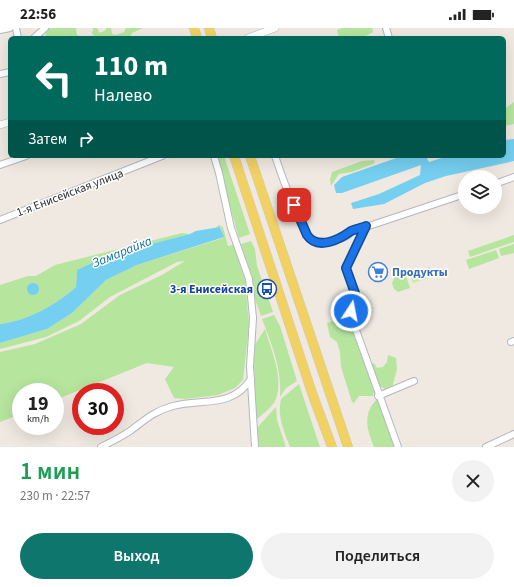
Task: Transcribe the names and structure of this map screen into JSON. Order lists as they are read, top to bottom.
{
  "streets": {
    "street": ["1-я Енисейская улица"]
  },
  "water": ["Замарайка"],
  "places": {
    "supermarket": ["Продукты"],
    "bus stop": ["3-я Енисейская"]
  },
  "page": {
    "status": "22:56",
    "turn": ["110 m", "Налево"],
    "then": "Затем",
    "speed": "19 km/h",
    "limit": "30",
    "heading": ["1 мин", "230 m · 22:57"],
    "buttons": ["Выход", "Поделиться"]
  }
}
